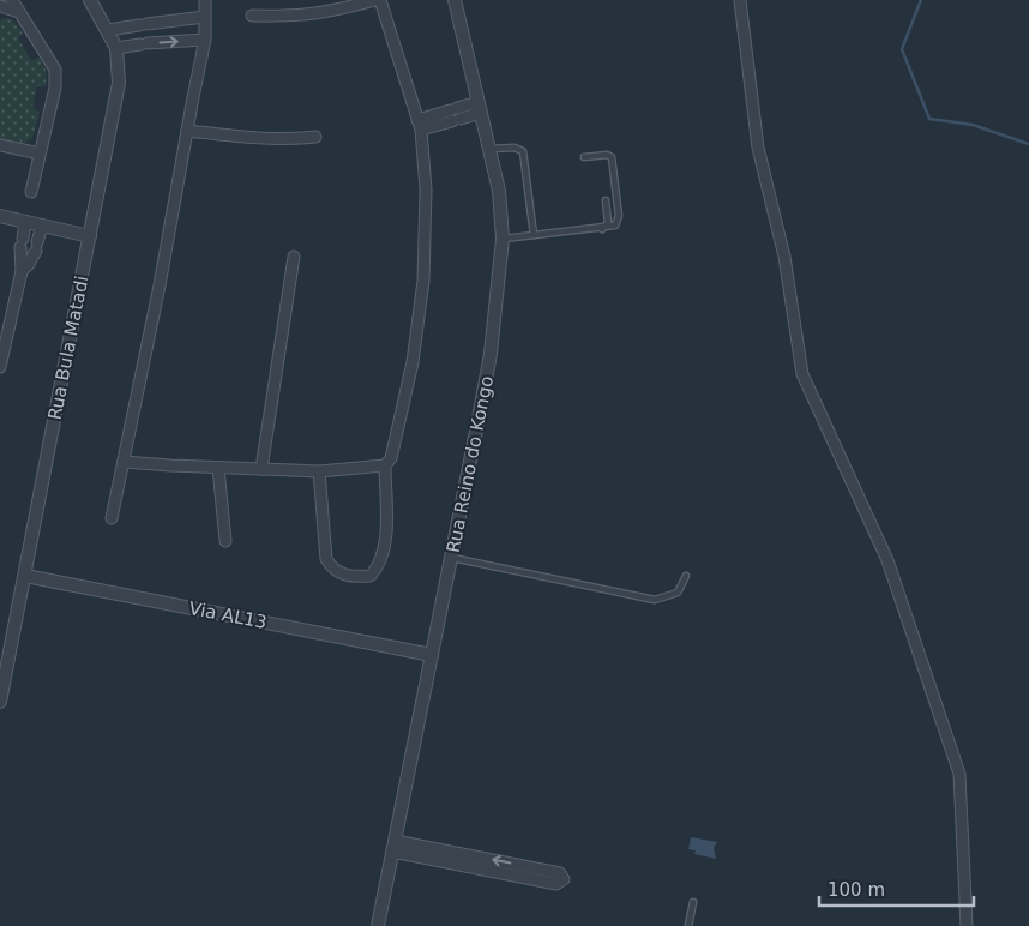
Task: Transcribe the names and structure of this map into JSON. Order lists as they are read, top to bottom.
{
  "streets": {
    "street": ["Rua Bula Matadi", "Rua Reino do Kongo", "Via AL13"]
  },
  "crossings": [
    ["Rua Bula Matadi", "Via AL13"],
    ["Rua Reino do Kongo", "Via AL13"]
  ],
  "scale_bar": "100 m"
}
